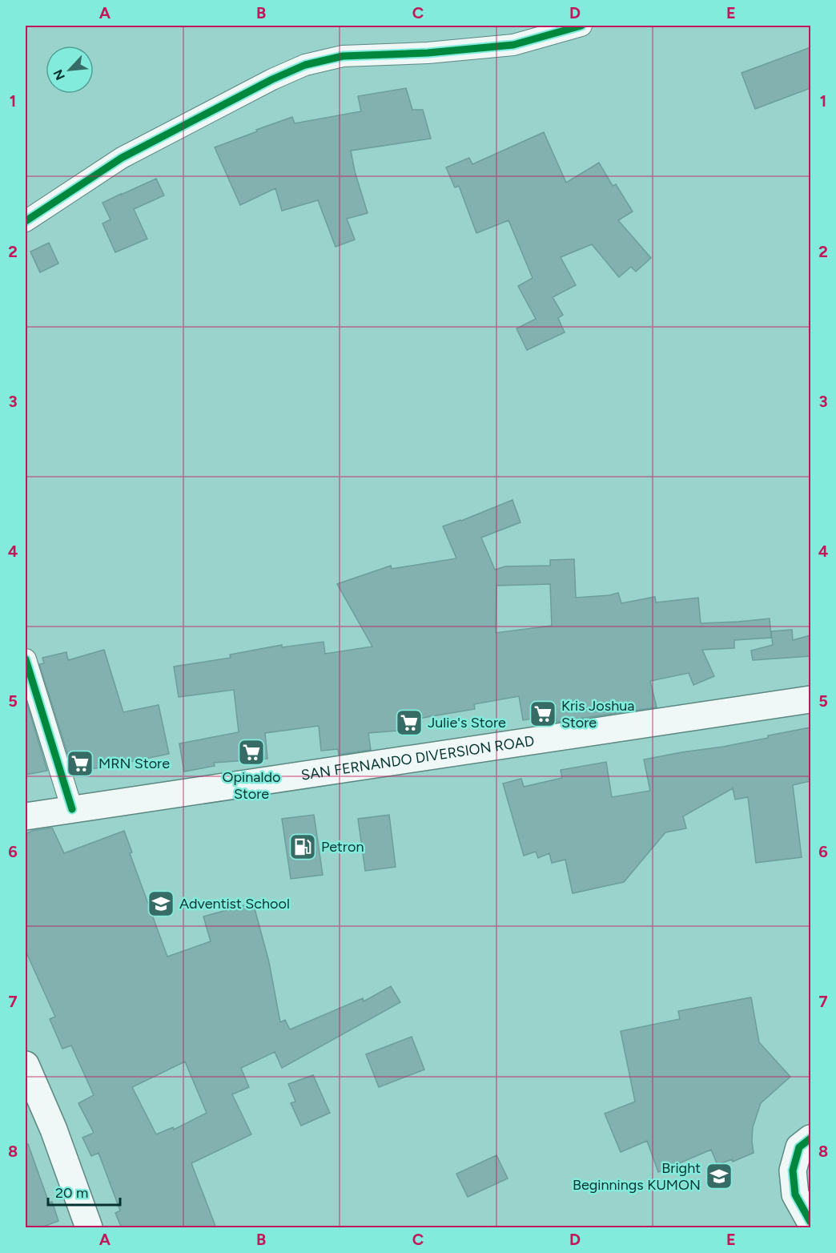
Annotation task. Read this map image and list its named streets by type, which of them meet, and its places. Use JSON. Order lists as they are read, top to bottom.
{
  "streets": {
    "main road": ["SAN FERNANDO DIVERSION ROAD"]
  },
  "places": {
    "supermarket": [
      "Kris Joshua Store",
      "Julie's Store",
      "Opinaldo Store",
      "MRN Store"
    ],
    "fuel station": ["Petron"],
    "school or university": ["Adventist School", "Bright Beginnings KUMON"]
  },
  "scale_bar": "20 m",
  "north": "bottom left",
  "grid": {
    "columns": [
      "A",
      "B",
      "C",
      "D",
      "E"
    ],
    "rows": [
      "1",
      "2",
      "3",
      "4",
      "5",
      "6",
      "7",
      "8"
    ]
  }
}
